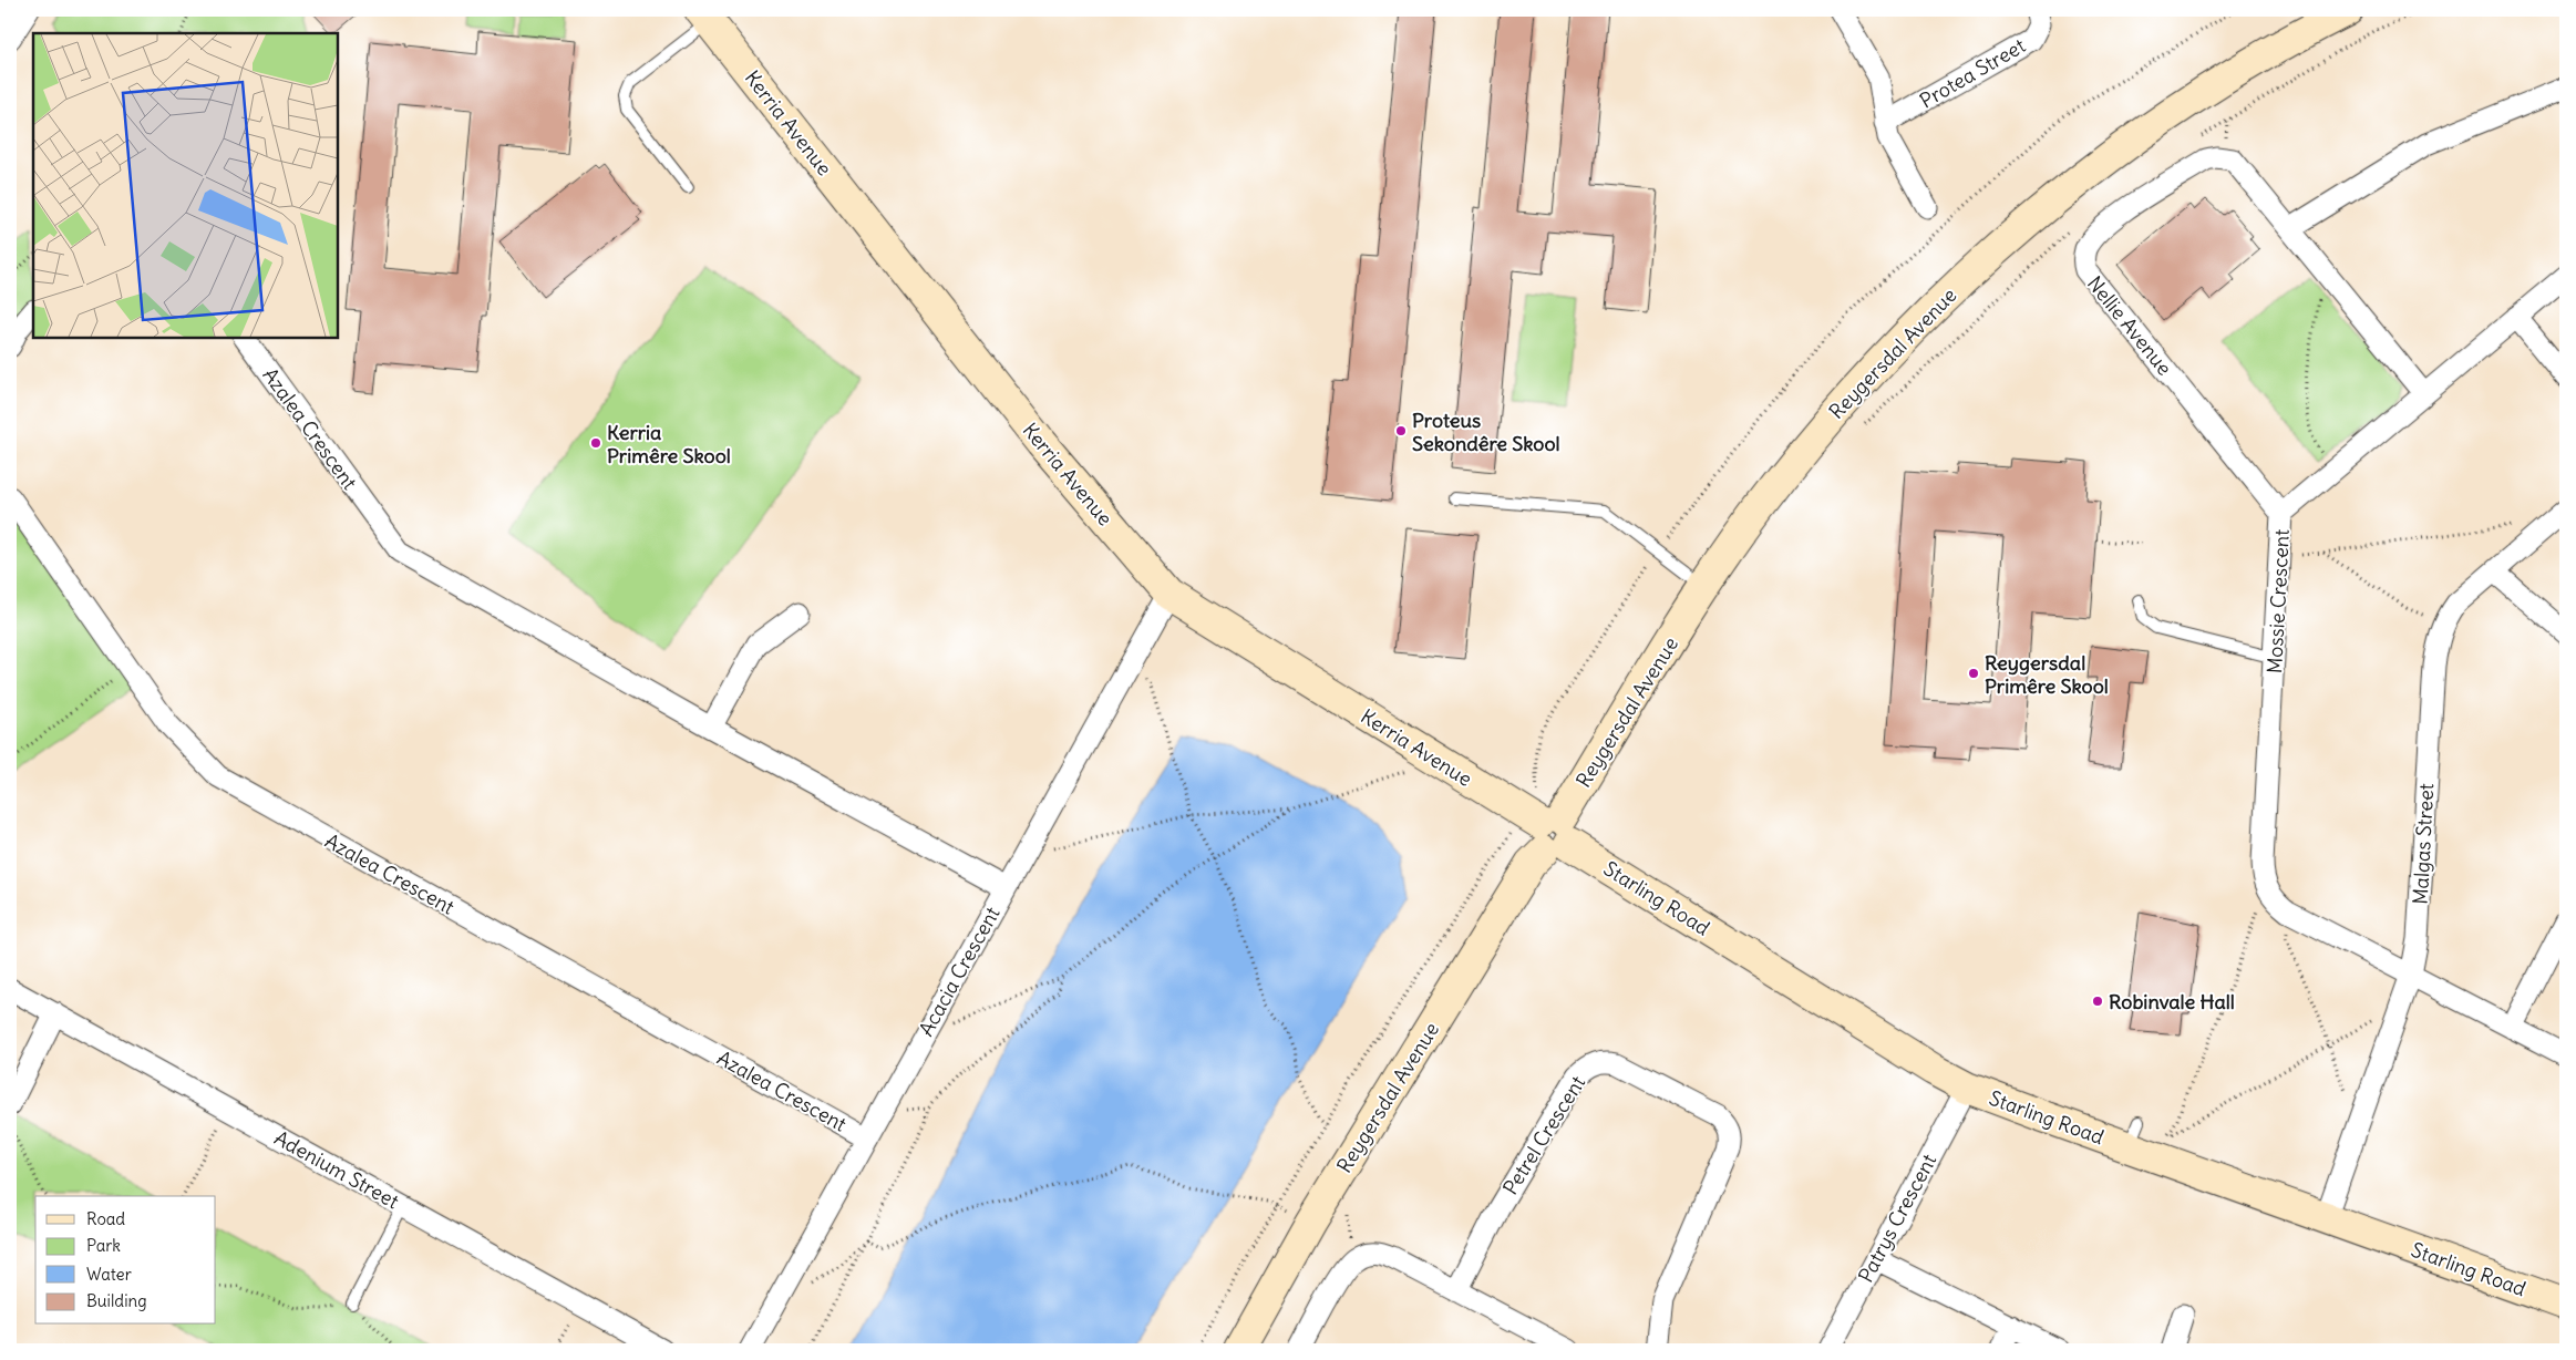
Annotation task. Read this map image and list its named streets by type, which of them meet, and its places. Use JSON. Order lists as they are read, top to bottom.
{
  "streets": {
    "street": [
      "Protea Street",
      "Kerria Avenue",
      "Nellie Avenue",
      "Reygersdal Avenue",
      "Azalea Crescent",
      "Mossie Crescent",
      "Malgas Street",
      "Starling Road",
      "Acacia Crescent",
      "Petrel Crescent",
      "Adenium Street",
      "Patrys Crescent"
    ]
  },
  "crossings": [
    ["Kerria Avenue", "Reygersdal Avenue"],
    ["Kerria Avenue", "Starling Road"],
    ["Kerria Avenue", "Acacia Crescent"],
    ["Nellie Avenue", "Mossie Crescent"],
    ["Reygersdal Avenue", "Starling Road"],
    ["Azalea Crescent", "Acacia Crescent"],
    ["Mossie Crescent", "Malgas Street"],
    ["Malgas Street", "Starling Road"],
    ["Starling Road", "Patrys Crescent"]
  ],
  "places": [
    "Proteus Sekondêre Skool",
    "Kerria Primêre Skool",
    "Reygersdal Primêre Skool",
    "Robinvale Hall"
  ],
  "legend": [
    "Road",
    "Park",
    "Water",
    "Building"
  ]
}
